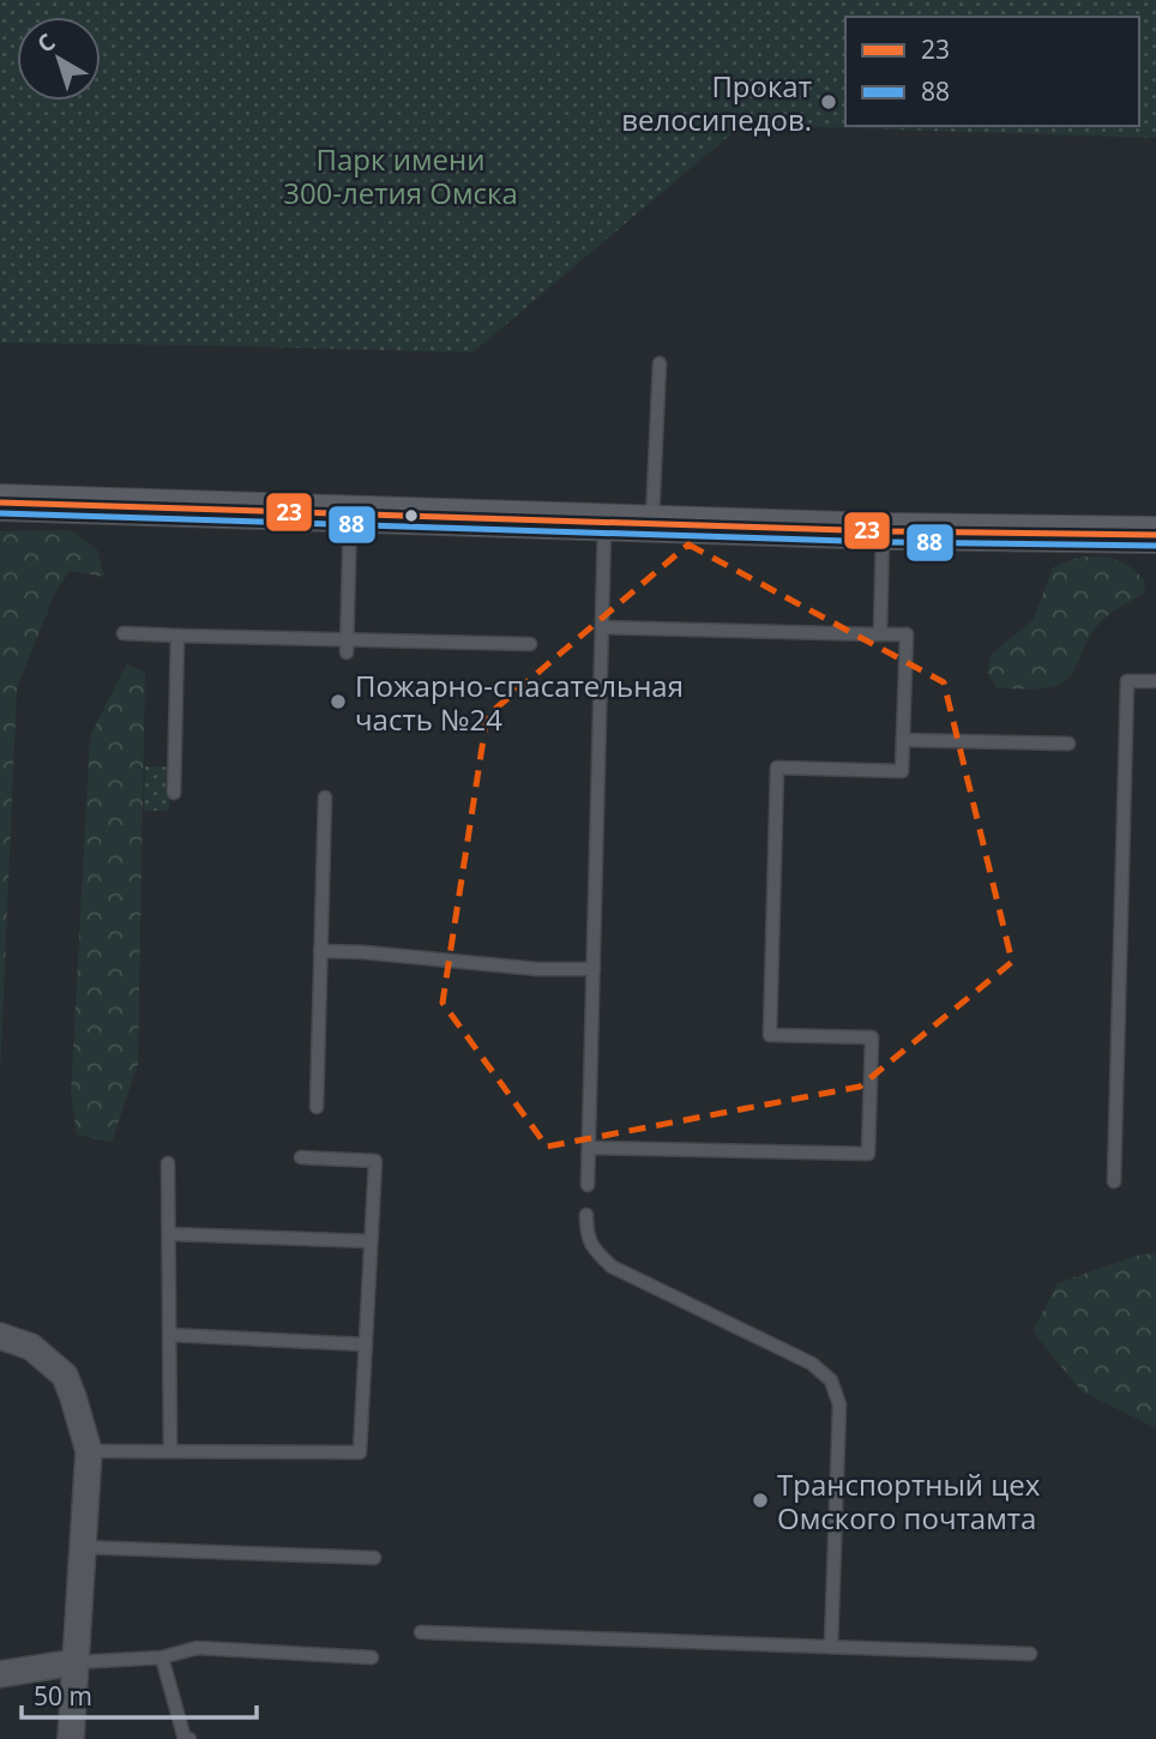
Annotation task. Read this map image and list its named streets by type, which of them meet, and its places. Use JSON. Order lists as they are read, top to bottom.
{
  "parks": ["Парк имени 300-летия Омска"],
  "places": ["Прокат велосипедов.", "Пожарно-спасательная часть №24", "Транспортный цех Омского почтамта"],
  "lines": ["transit line 23", "transit line 88"],
  "legend": ["23", "88"],
  "scale_bar": "50 m",
  "north": "top left"
}
